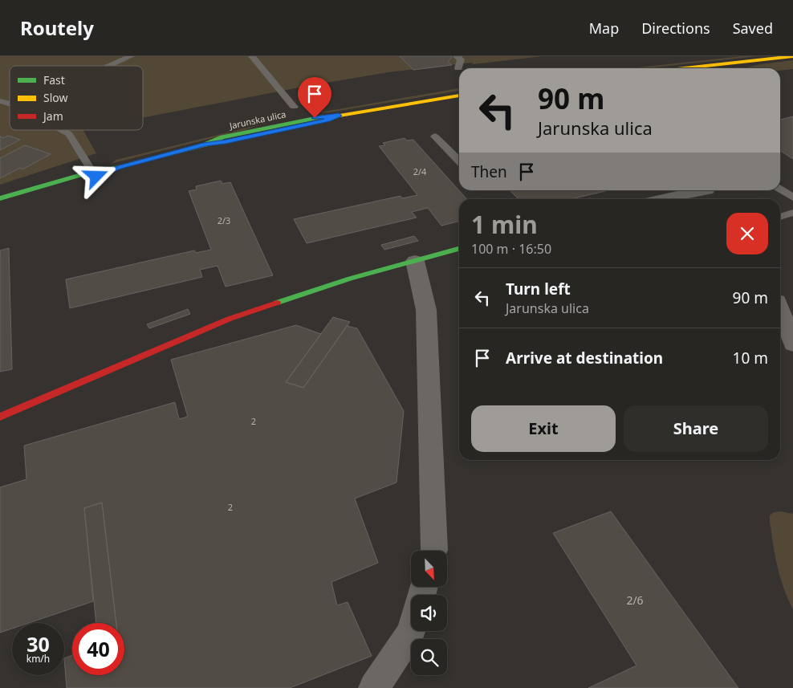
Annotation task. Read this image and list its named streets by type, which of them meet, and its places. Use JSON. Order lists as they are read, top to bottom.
{
  "streets": {
    "street": ["Jarunska ulica"]
  },
  "house_numbers": [
    "2/4",
    "2/3",
    "2",
    "2",
    "2/6"
  ],
  "legend": ["Fast", "Slow", "Jam"],
  "north": "bottom right",
  "page": {
    "header": "Routely",
    "nav": ["Map", "Directions", "Saved"],
    "turn": ["90 m", "Jarunska ulica"],
    "then": "Then",
    "heading": ["1 min", "100 m · 16:50"],
    "list": [
      {
        "name": "Turn left",
        "note": "Jarunska ulica",
        "value": "90 m"
      },
      {
        "name": "Arrive at destination",
        "value": "10 m"
      }
    ],
    "buttons": ["Exit", "Share"],
    "speed": "30 km/h",
    "limit": "40"
  }
}
